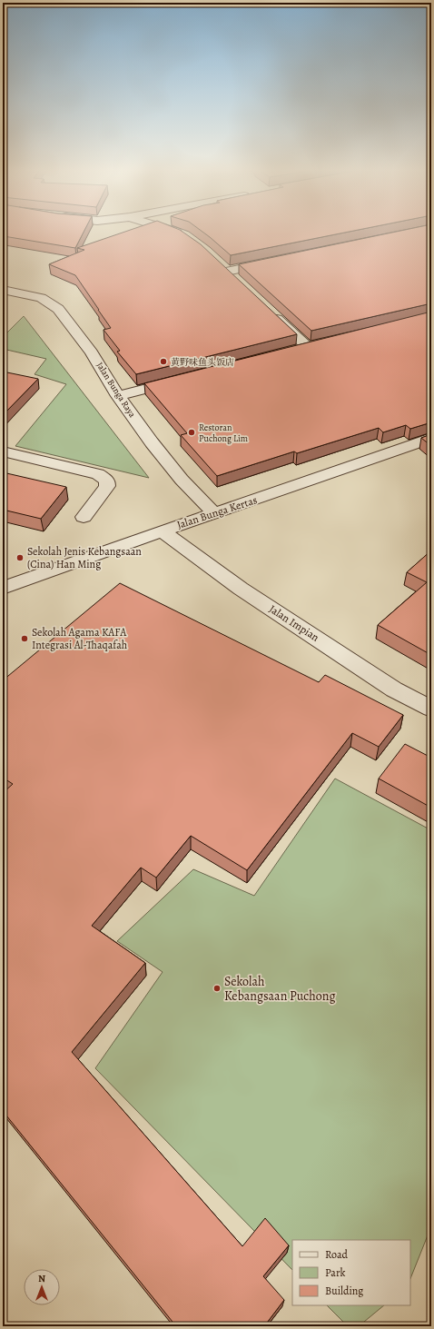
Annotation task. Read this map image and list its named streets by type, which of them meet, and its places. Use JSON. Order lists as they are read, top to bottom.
{
  "streets": {
    "street": ["Jalan Bunga Raya", "Jalan Bunga Kertas", "Jalan Impian"]
  },
  "crossings": [
    ["Jalan Bunga Raya", "Jalan Bunga Kertas"],
    ["Jalan Bunga Kertas", "Jalan Impian"]
  ],
  "places": [
    "黄野味鱼头饭店",
    "Restoran Puchong Lim",
    "Sekolah Jenis Kebangsaan (Cina) Han Ming",
    "Sekolah Agama KAFA Integrasi Al-Thaqafah",
    "Sekolah Kebangsaan Puchong"
  ],
  "legend": ["Road", "Park", "Building"],
  "north": "top"
}
